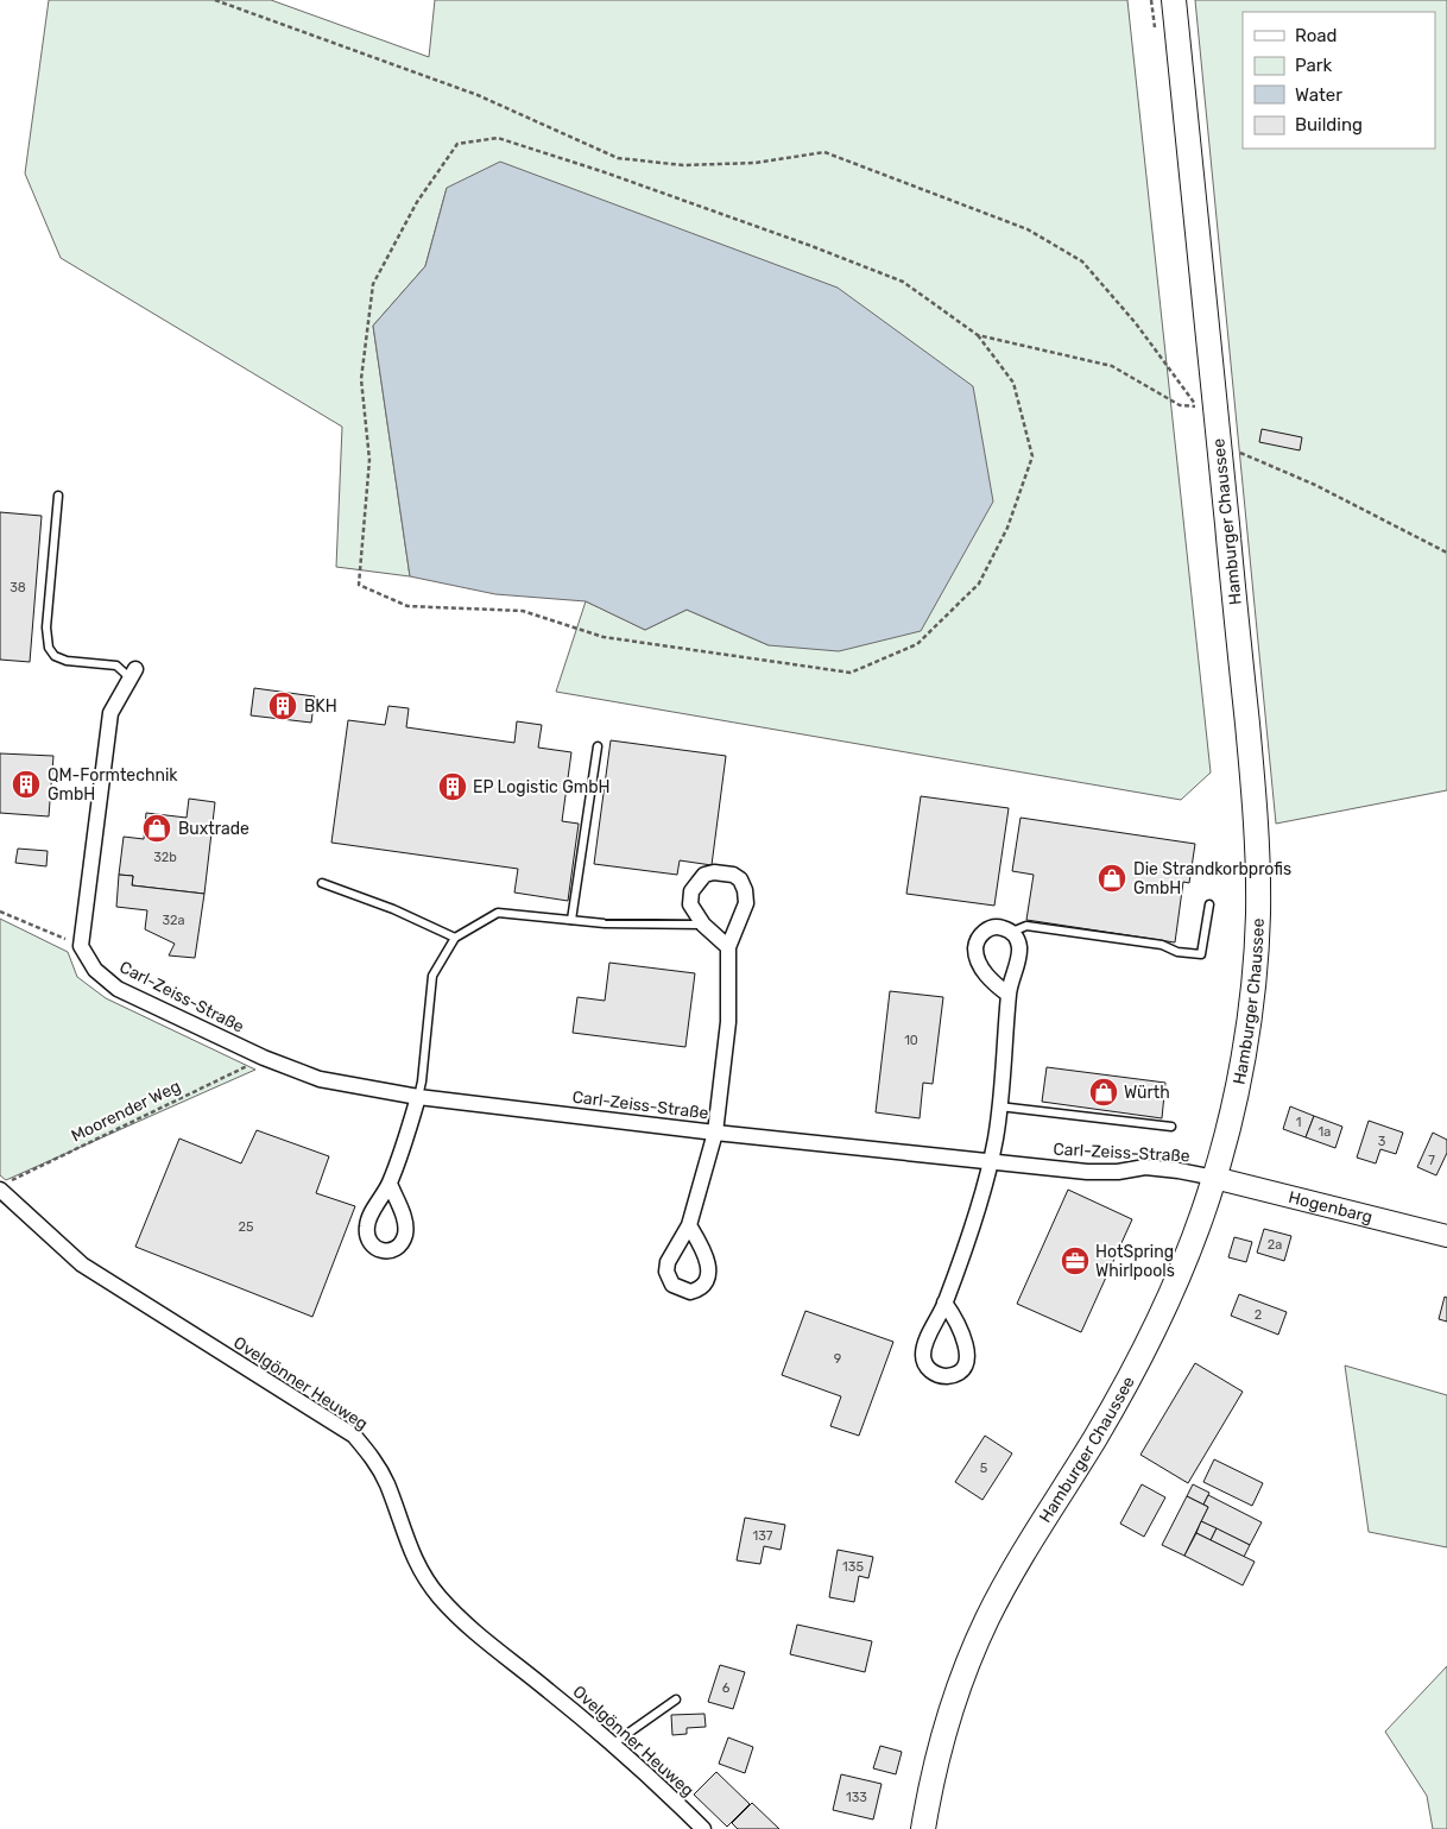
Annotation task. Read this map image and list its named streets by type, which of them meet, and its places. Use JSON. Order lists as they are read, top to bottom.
{
  "streets": {
    "main road": ["Hamburger Chaussee"],
    "street": ["Carl-Zeiss-Straße", "Hogenbarg", "Ovelgönner Heuweg"],
    "path": ["Moorender Weg"]
  },
  "crossings": [
    ["Hamburger Chaussee", "Carl-Zeiss-Straße"],
    ["Hamburger Chaussee", "Hogenbarg"],
    ["Carl-Zeiss-Straße", "Moorender Weg"],
    ["Carl-Zeiss-Straße", "Hogenbarg"],
    ["Moorender Weg", "Ovelgönner Heuweg"]
  ],
  "places": {
    "building": ["BKH", "QM-Formtechnik GmbH", "EP Logistic GmbH"],
    "shop": ["Buxtrade", "Die Strandkorbprofis GmbH", "Würth"],
    "office": ["HotSpring Whirlpools"]
  },
  "house_numbers": [
    "38",
    "32b",
    "32a",
    "10",
    "1",
    "1a",
    "3",
    "7",
    "25",
    "2a",
    "2",
    "9",
    "5",
    "137",
    "135",
    "6",
    "133"
  ],
  "legend": [
    "Road",
    "Park",
    "Water",
    "Building"
  ]
}
